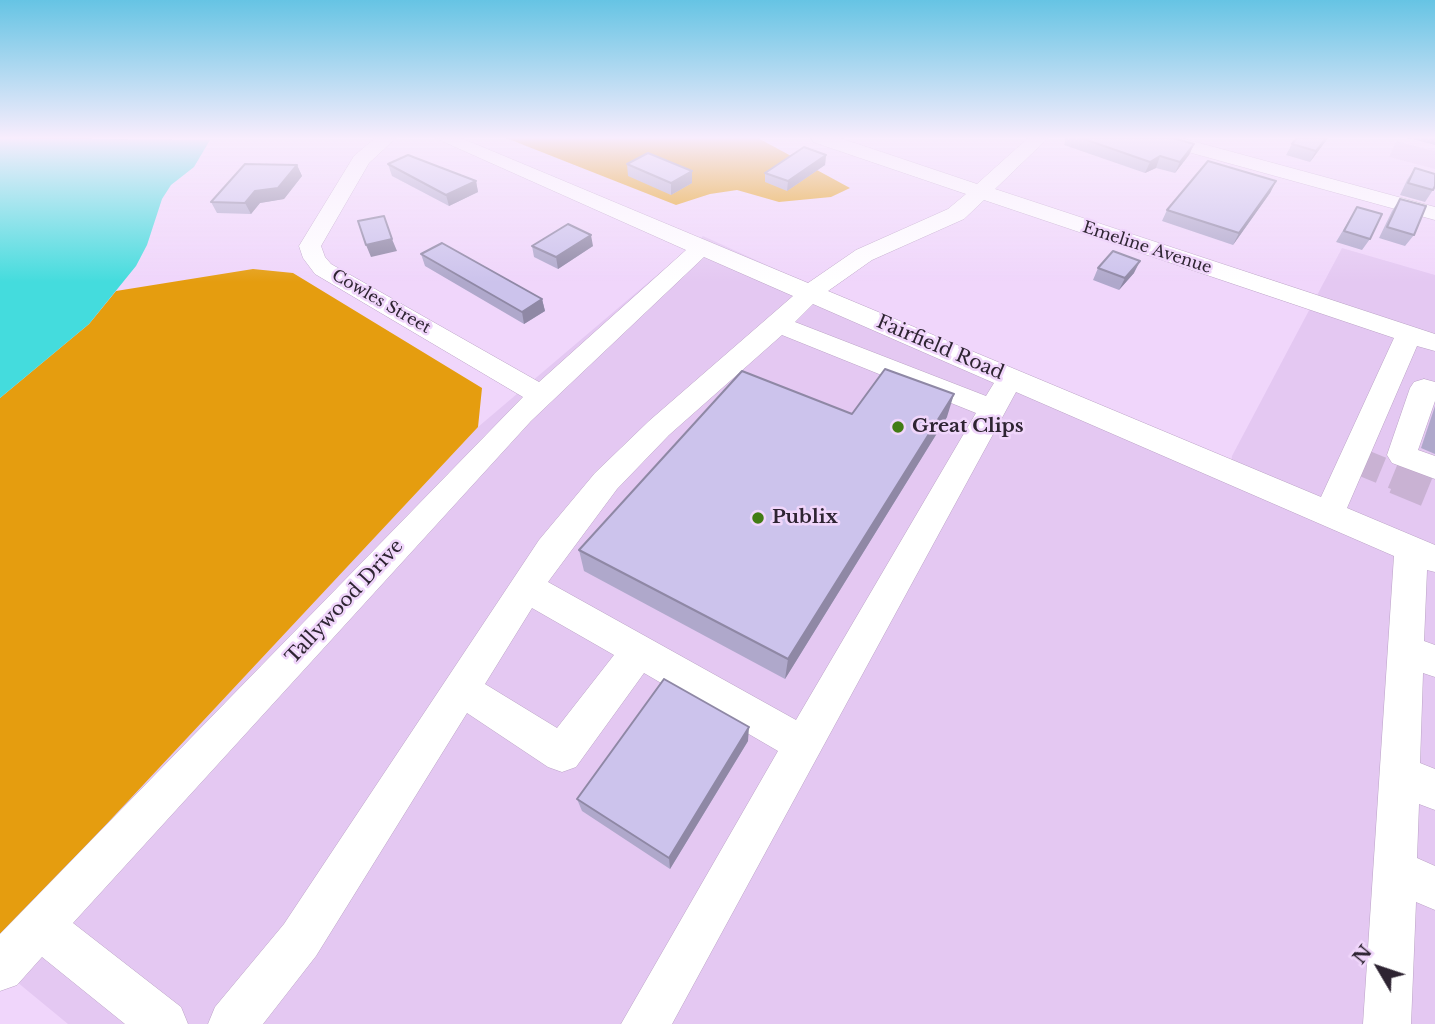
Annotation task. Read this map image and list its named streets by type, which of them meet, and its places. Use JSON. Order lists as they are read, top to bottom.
{
  "streets": {
    "street": [
      "Emeline Avenue",
      "Cowles Street",
      "Fairfield Road",
      "Tallywood Drive"
    ]
  },
  "crossings": [
    ["Cowles Street", "Tallywood Drive"],
    ["Fairfield Road", "Tallywood Drive"]
  ],
  "places": ["Great Clips", "Publix"],
  "north": "top left"
}
